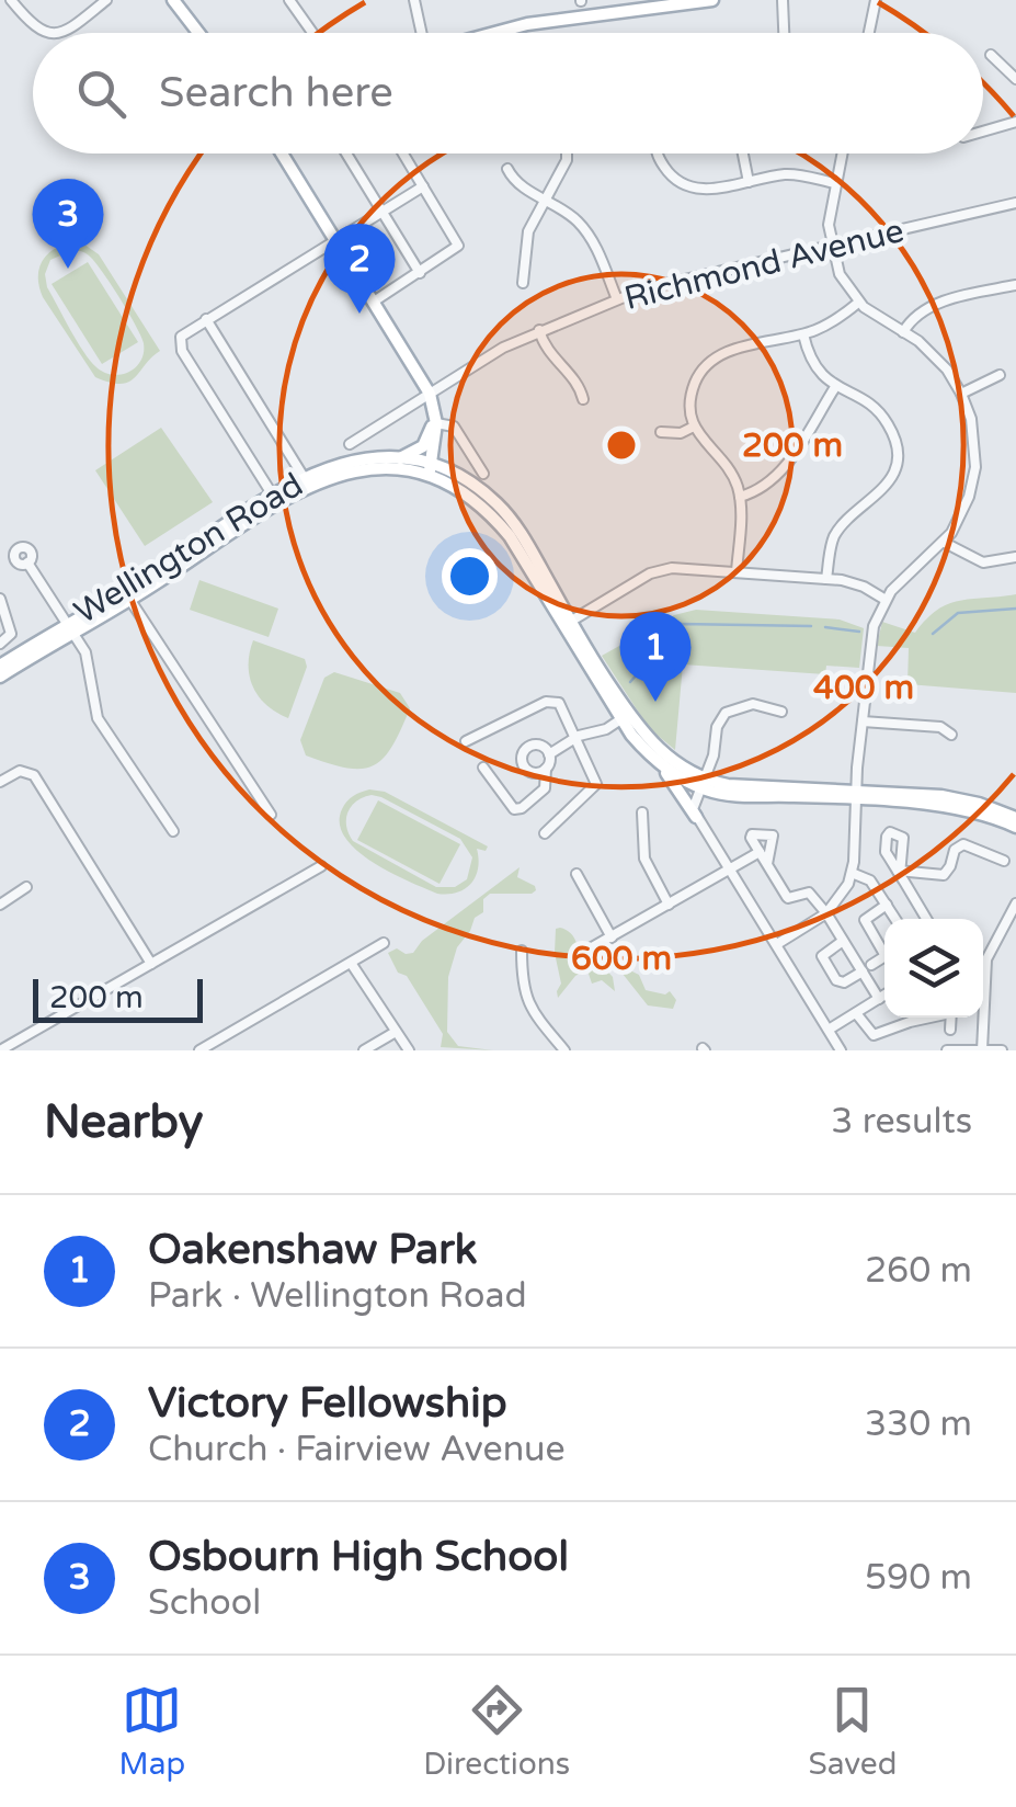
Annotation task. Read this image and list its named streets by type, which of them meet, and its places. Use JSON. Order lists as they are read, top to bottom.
{
  "streets": {
    "main road": ["Wellington Road"],
    "street": ["Richmond Avenue"]
  },
  "scale_bar": "200 m",
  "page": {
    "search": "Search here",
    "pins": ["3", "2", "1"],
    "scale": "200 m",
    "heading": ["Nearby", "3 results"],
    "list": [
      {
        "mark": "1",
        "name": "Oakenshaw Park",
        "note": "Park · Wellington Road",
        "value": "260 m"
      },
      {
        "mark": "2",
        "name": "Victory Fellowship",
        "note": "Church · Fairview Avenue",
        "value": "330 m"
      },
      {
        "mark": "3",
        "name": "Osbourn High School",
        "note": "School",
        "value": "590 m"
      }
    ],
    "nav": ["Map", "Directions", "Saved"]
  },
  "rings": ["200 m", "400 m", "600 m"]
}
